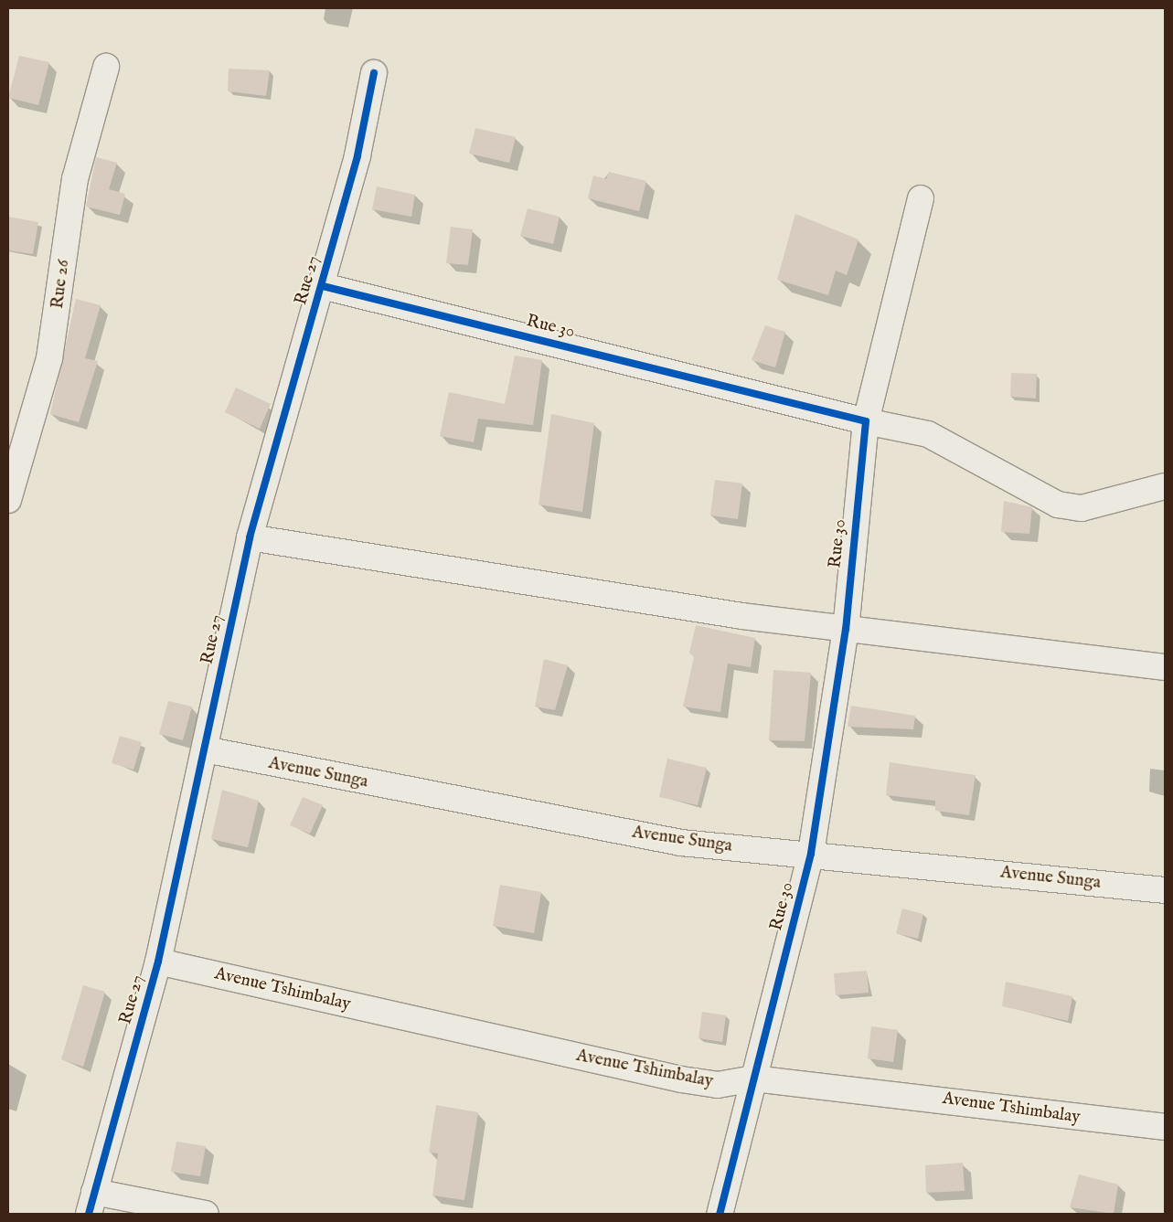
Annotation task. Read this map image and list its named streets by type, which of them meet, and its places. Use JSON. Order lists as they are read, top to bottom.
{
  "streets": {
    "street": [
      "Rue 27",
      "Rue 26",
      "Rue 30",
      "Avenue Sunga",
      "Avenue Tshimbalay"
    ]
  },
  "crossings": [
    ["Rue 27", "Rue 30"],
    ["Rue 27", "Avenue Sunga"],
    ["Rue 27", "Avenue Tshimbalay"],
    ["Rue 30", "Avenue Sunga"],
    ["Rue 30", "Avenue Tshimbalay"]
  ]
}
